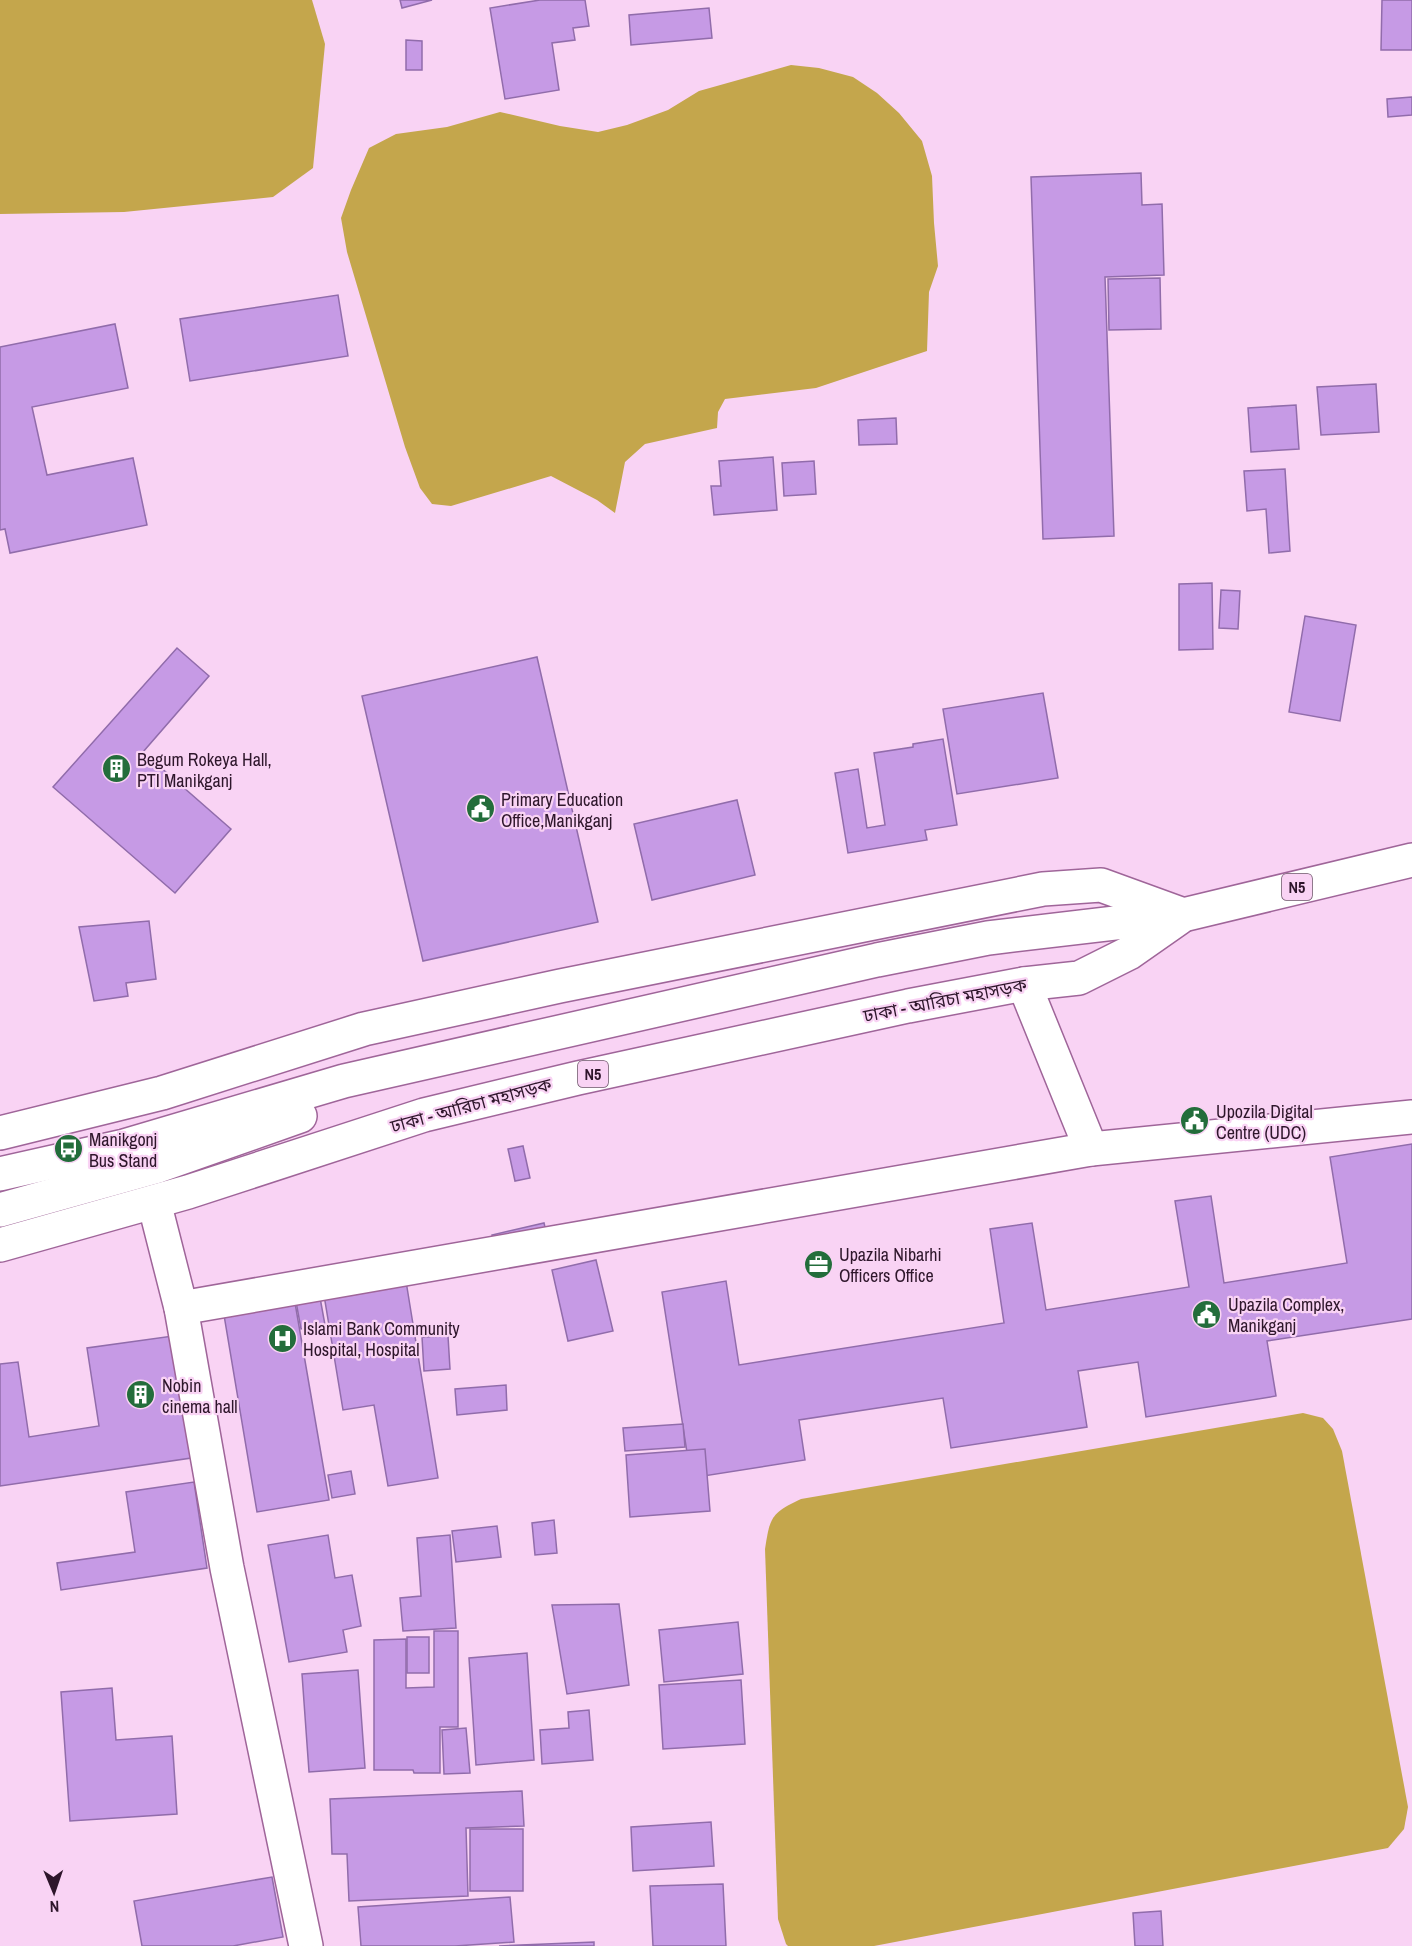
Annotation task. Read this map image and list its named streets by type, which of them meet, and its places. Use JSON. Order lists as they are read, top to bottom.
{
  "streets": {
    "main road": ["N5", "ঢাকা - আরিচা মহাসড়ক"]
  },
  "crossings": [
    ["N5", "ঢাকা - আরিচা মহাসড়ক"]
  ],
  "places": {
    "building": ["Begum Rokeya Hall, PTI Manikganj", "Nobin cinema hall"],
    "public building": ["Primary Education Office,Manikganj", "Upozila Digital Centre (UDC)", "Upazila Complex, Manikganj"],
    "bus stop": ["Manikgonj Bus Stand"],
    "office": ["Upazila Nibarhi Officers Office"],
    "hospital": ["Islami Bank Community Hospital, Hospital"]
  },
  "north": "bottom"
}
